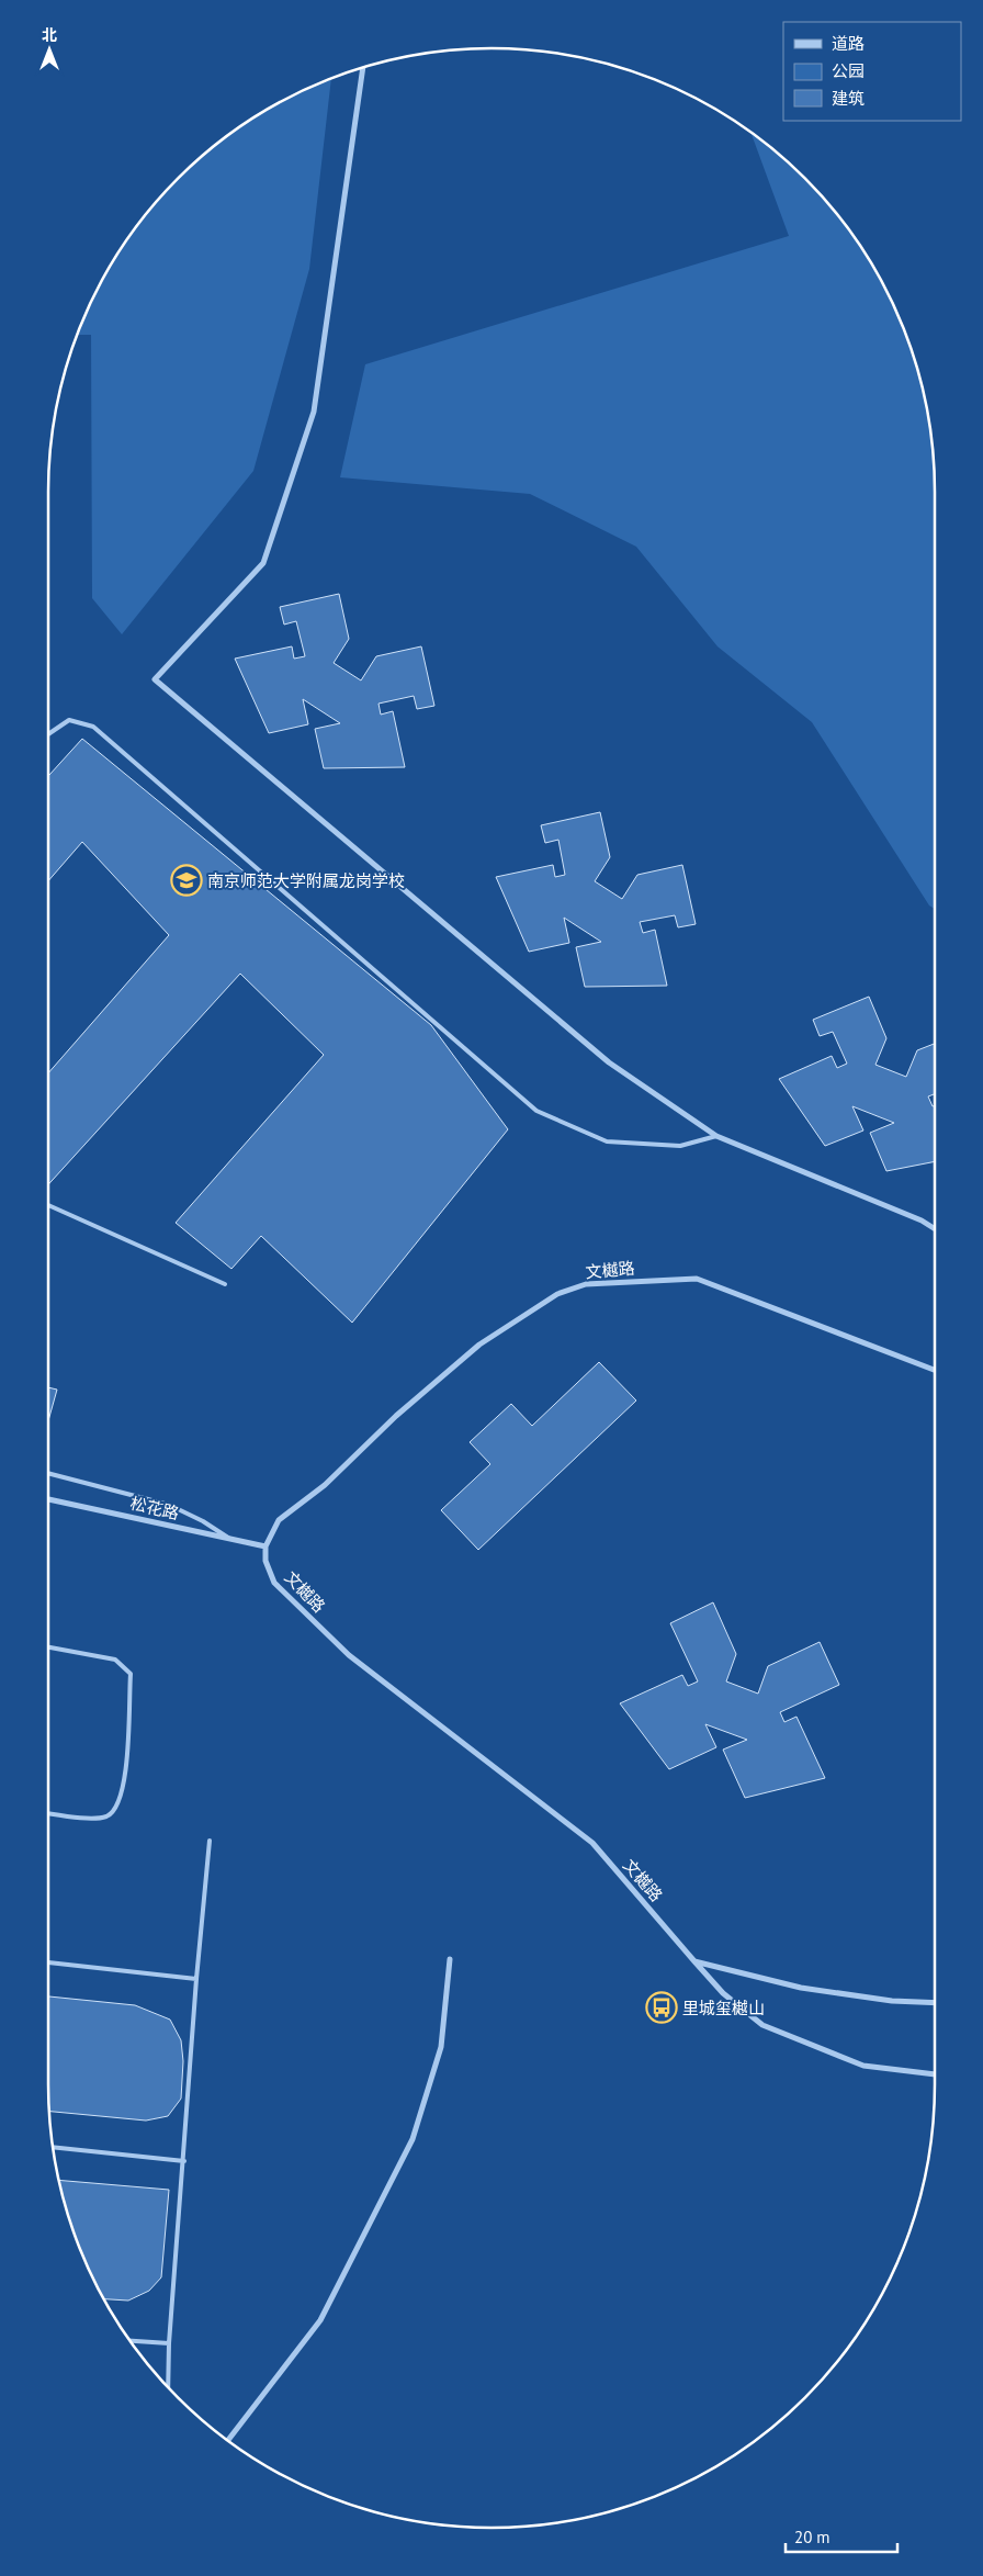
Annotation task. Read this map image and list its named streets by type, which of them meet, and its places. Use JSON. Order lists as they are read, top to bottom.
{
  "streets": {
    "street": ["文樾路", "松花路"]
  },
  "crossings": [
    ["文樾路", "松花路"]
  ],
  "places": {
    "school or university": ["南京师范大学附属龙岗学校"],
    "bus stop": ["里城玺樾山"]
  },
  "legend": ["道路", "公园", "建筑"],
  "scale_bar": "20 m",
  "north": "top"
}
